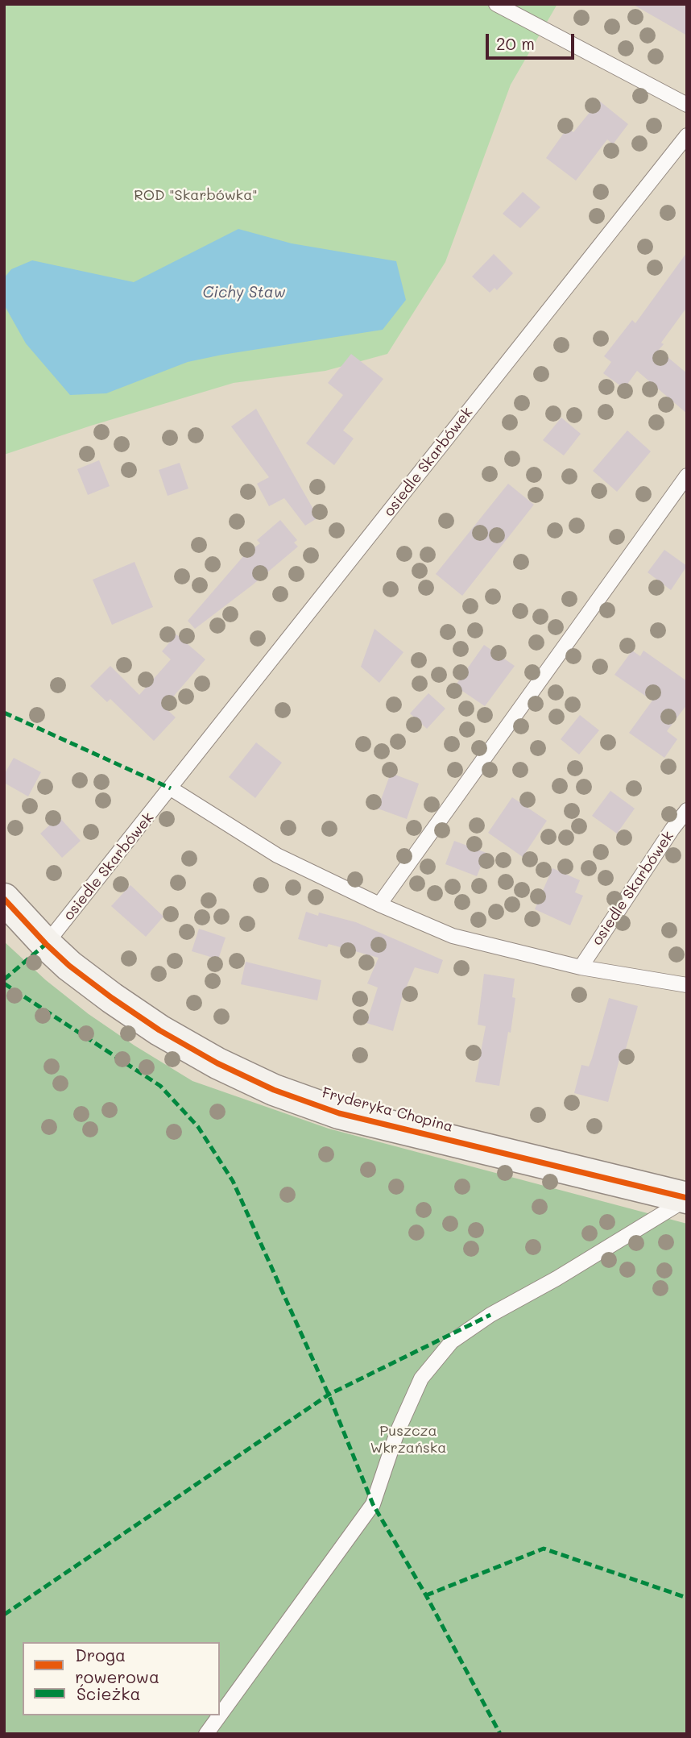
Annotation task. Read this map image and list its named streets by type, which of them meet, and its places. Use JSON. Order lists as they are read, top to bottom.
{
  "streets": {
    "street": ["Fryderyka Chopina"],
    "lane": ["osiedle Skarbówek"]
  },
  "crossings": [
    ["osiedle Skarbówek", "Fryderyka Chopina"]
  ],
  "water": ["Cichy Staw"],
  "parks": ["ROD \"Skarbówka\"", "Puszcza Wkrzańska"],
  "legend": ["Droga rowerowa", "Ścieżka"],
  "scale_bar": "20 m"
}
